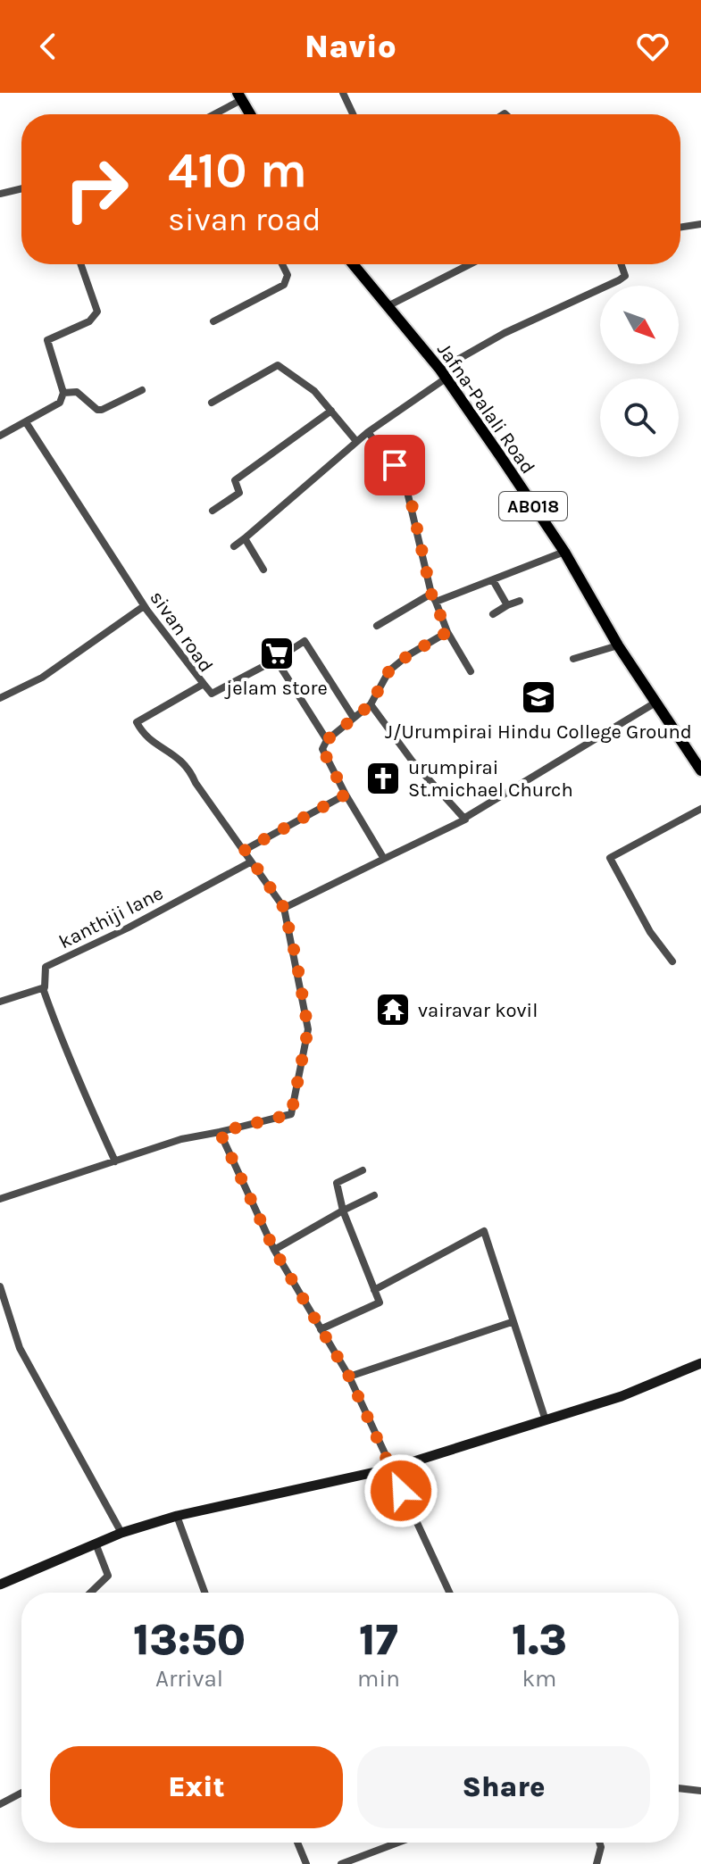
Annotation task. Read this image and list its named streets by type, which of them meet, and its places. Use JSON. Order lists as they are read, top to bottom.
{
  "streets": {
    "main road": ["Jafna-Palali Road", "AB018"],
    "street": ["sivan road", "kanthiji lane"]
  },
  "crossings": [
    ["sivan road", "kanthiji lane"]
  ],
  "places": {
    "supermarket": ["jelam store"],
    "school or university": ["J/Urumpirai Hindu College Ground"],
    "church": ["urumpirai St.michael Church"],
    "temple": ["vairavar kovil"]
  },
  "north": "bottom right",
  "page": {
    "header": "Navio",
    "turn": ["410 m", "sivan road"],
    "eta": [
      "13:50",
      "Arrival",
      "17",
      "min",
      "1.3",
      "km"
    ],
    "buttons": ["Exit", "Share"]
  }
}
